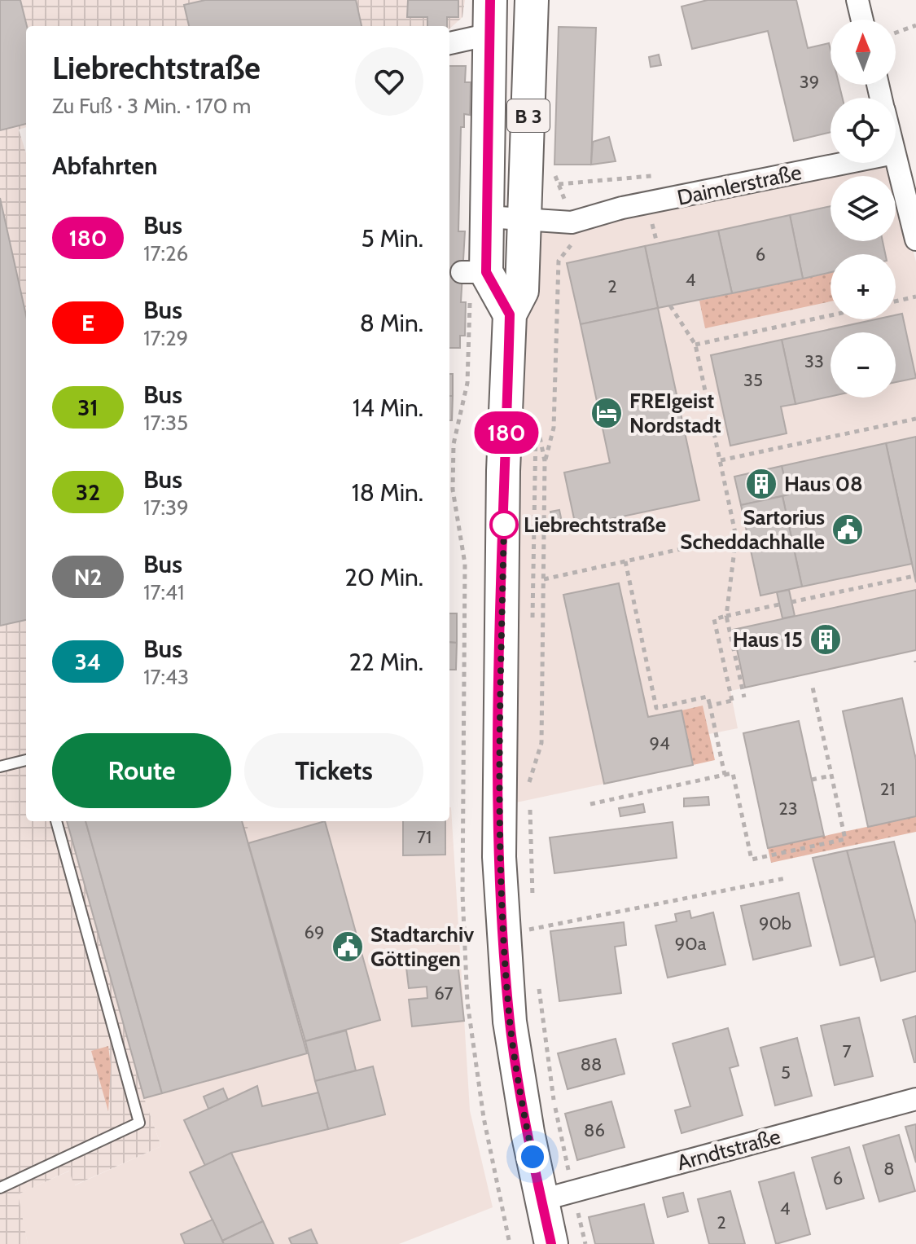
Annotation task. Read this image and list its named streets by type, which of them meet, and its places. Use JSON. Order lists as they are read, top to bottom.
{
  "streets": {
    "main road": ["B 3"],
    "street": ["Daimlerstraße", "Arndtstraße"]
  },
  "crossings": [
    ["B 3", "Daimlerstraße"],
    ["B 3", "Arndtstraße"]
  ],
  "places": {
    "hotel": ["FREIgeist Nordstadt"],
    "building": ["Haus 08", "Haus 15"],
    "other": ["Liebrechtstraße"],
    "public building": ["Sartorius Scheddachhalle", "Stadtarchiv Göttingen"]
  },
  "lines": ["bus line 180"],
  "house_numbers": [
    "39",
    "6",
    "4",
    "2",
    "33",
    "35",
    "94",
    "21",
    "23",
    "71",
    "90b",
    "69",
    "90a",
    "67",
    "7",
    "88",
    "5",
    "86",
    "8",
    "6",
    "4",
    "2"
  ],
  "north": "top",
  "page": {
    "on_map": "180",
    "map_buttons": ["+", "−"],
    "heading": [
      ["Liebrechtstraße", "Zu Fuß · 3 Min. · 170 m"],
      "Abfahrten"
    ],
    "list": [
      {
        "mark": "180",
        "name": "Bus",
        "note": "17:26",
        "value": "5 Min."
      },
      {
        "mark": "E",
        "name": "Bus",
        "note": "17:29",
        "value": "8 Min."
      },
      {
        "mark": "31",
        "name": "Bus",
        "note": "17:35",
        "value": "14 Min."
      },
      {
        "mark": "32",
        "name": "Bus",
        "note": "17:39",
        "value": "18 Min."
      },
      {
        "mark": "N2",
        "name": "Bus",
        "note": "17:41",
        "value": "20 Min."
      },
      {
        "mark": "34",
        "name": "Bus",
        "note": "17:43",
        "value": "22 Min."
      }
    ],
    "buttons": ["Route", "Tickets"]
  }
}
